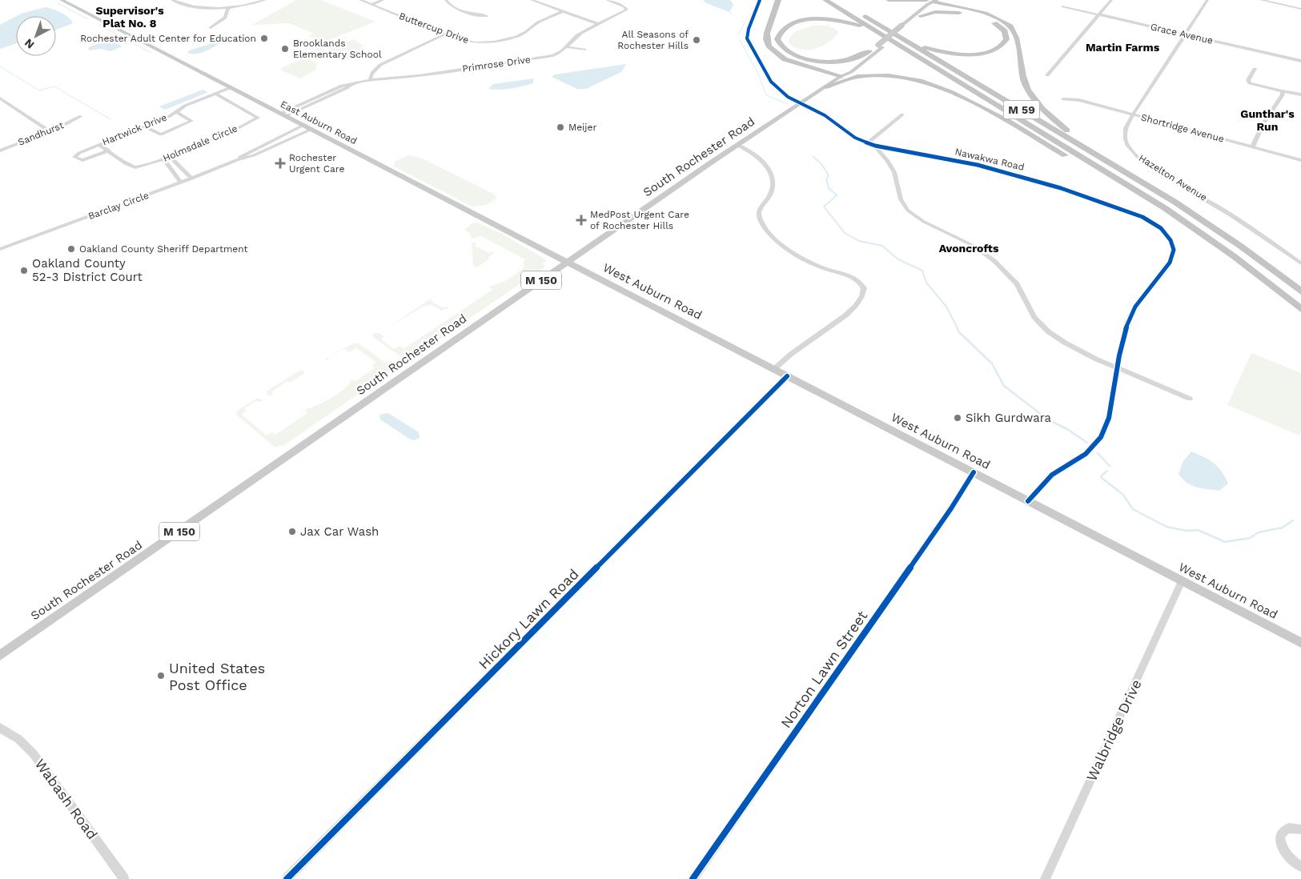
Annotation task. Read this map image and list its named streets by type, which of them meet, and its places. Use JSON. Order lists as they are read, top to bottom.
{
  "streets": {
    "highway": ["M 59"],
    "main road": [
      "East Auburn Road",
      "South Rochester Road",
      "M 150",
      "West Auburn Road"
    ],
    "street": [
      "Buttercup Drive",
      "Grace Avenue",
      "Primrose Drive",
      "Shortridge Avenue",
      "Hartwick Drive",
      "Sandhurst",
      "Holmsdale Circle",
      "Nawakwa Road",
      "Hazelton Avenue",
      "Barclay Circle",
      "Hickory Lawn Road",
      "Norton Lawn Street",
      "Walbridge Drive",
      "Wabash Road"
    ]
  },
  "crossings": [
    ["Grace Avenue", "Hazelton Avenue"],
    ["Primrose Drive", "East Auburn Road"],
    ["East Auburn Road", "Hartwick Drive"],
    ["East Auburn Road", "South Rochester Road"],
    ["East Auburn Road", "Barclay Circle"],
    ["East Auburn Road", "West Auburn Road"],
    ["Shortridge Avenue", "Hazelton Avenue"],
    ["Hartwick Drive", "Holmsdale Circle"],
    ["South Rochester Road", "Nawakwa Road"],
    ["South Rochester Road", "West Auburn Road"],
    ["West Auburn Road", "Hickory Lawn Road"],
    ["West Auburn Road", "Norton Lawn Street"],
    ["West Auburn Road", "Walbridge Drive"]
  ],
  "districts": [
    "Supervisor's Plat No. 8",
    "Martin Farms",
    "Gunthar's Run",
    "Avoncrofts"
  ],
  "places": {
    "other": [
      "Rochester Adult Center for Education",
      "All Seasons of Rochester Hills",
      "Brooklands Elementary School",
      "Meijer",
      "Oakland County Sheriff Department",
      "Oakland County 52-3 District Court",
      "Sikh Gurdwara",
      "Jax Car Wash",
      "United States Post Office"
    ],
    "health": ["Rochester Urgent Care", "MedPost Urgent Care of Rochester Hills"]
  },
  "north": "bottom left"
}
